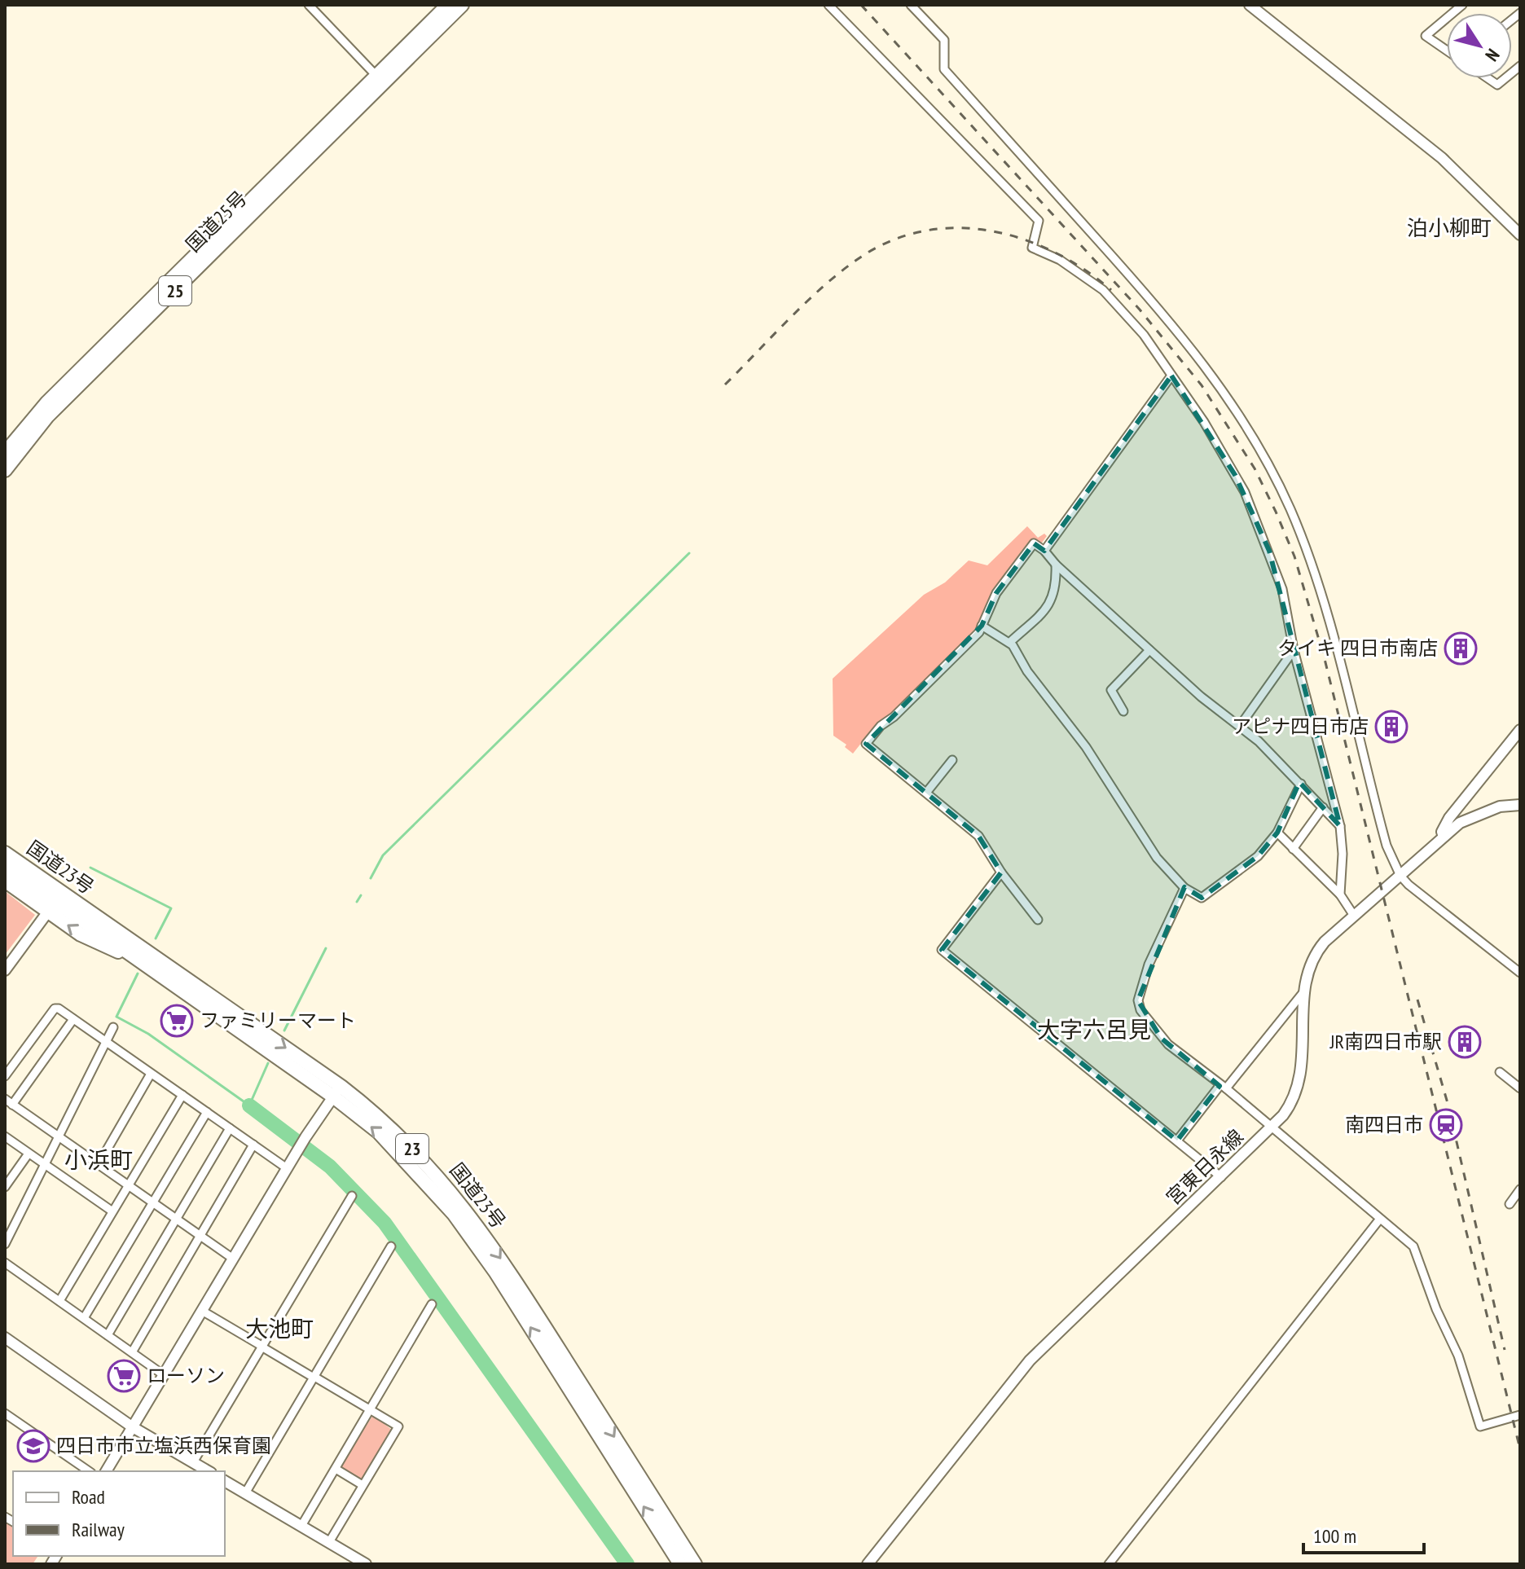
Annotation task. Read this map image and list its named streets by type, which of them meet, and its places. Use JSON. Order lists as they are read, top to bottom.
{
  "streets": {
    "highway": [
      "国道25号",
      "25",
      "国道23号",
      "23"
    ],
    "street": ["宮東日永線"]
  },
  "districts": [
    "泊小柳町",
    "大字六呂見",
    "小浜町",
    "大池町"
  ],
  "places": {
    "building": ["タイキ 四日市南店", "アピナ四日市店", "JR南四日市駅"],
    "supermarket": ["ファミリーマート", "ローソン"],
    "station": ["南四日市"],
    "school or university": ["四日市市立塩浜西保育園"]
  },
  "legend": ["Road", "Railway"],
  "scale_bar": "100 m",
  "north": "bottom right"
}
